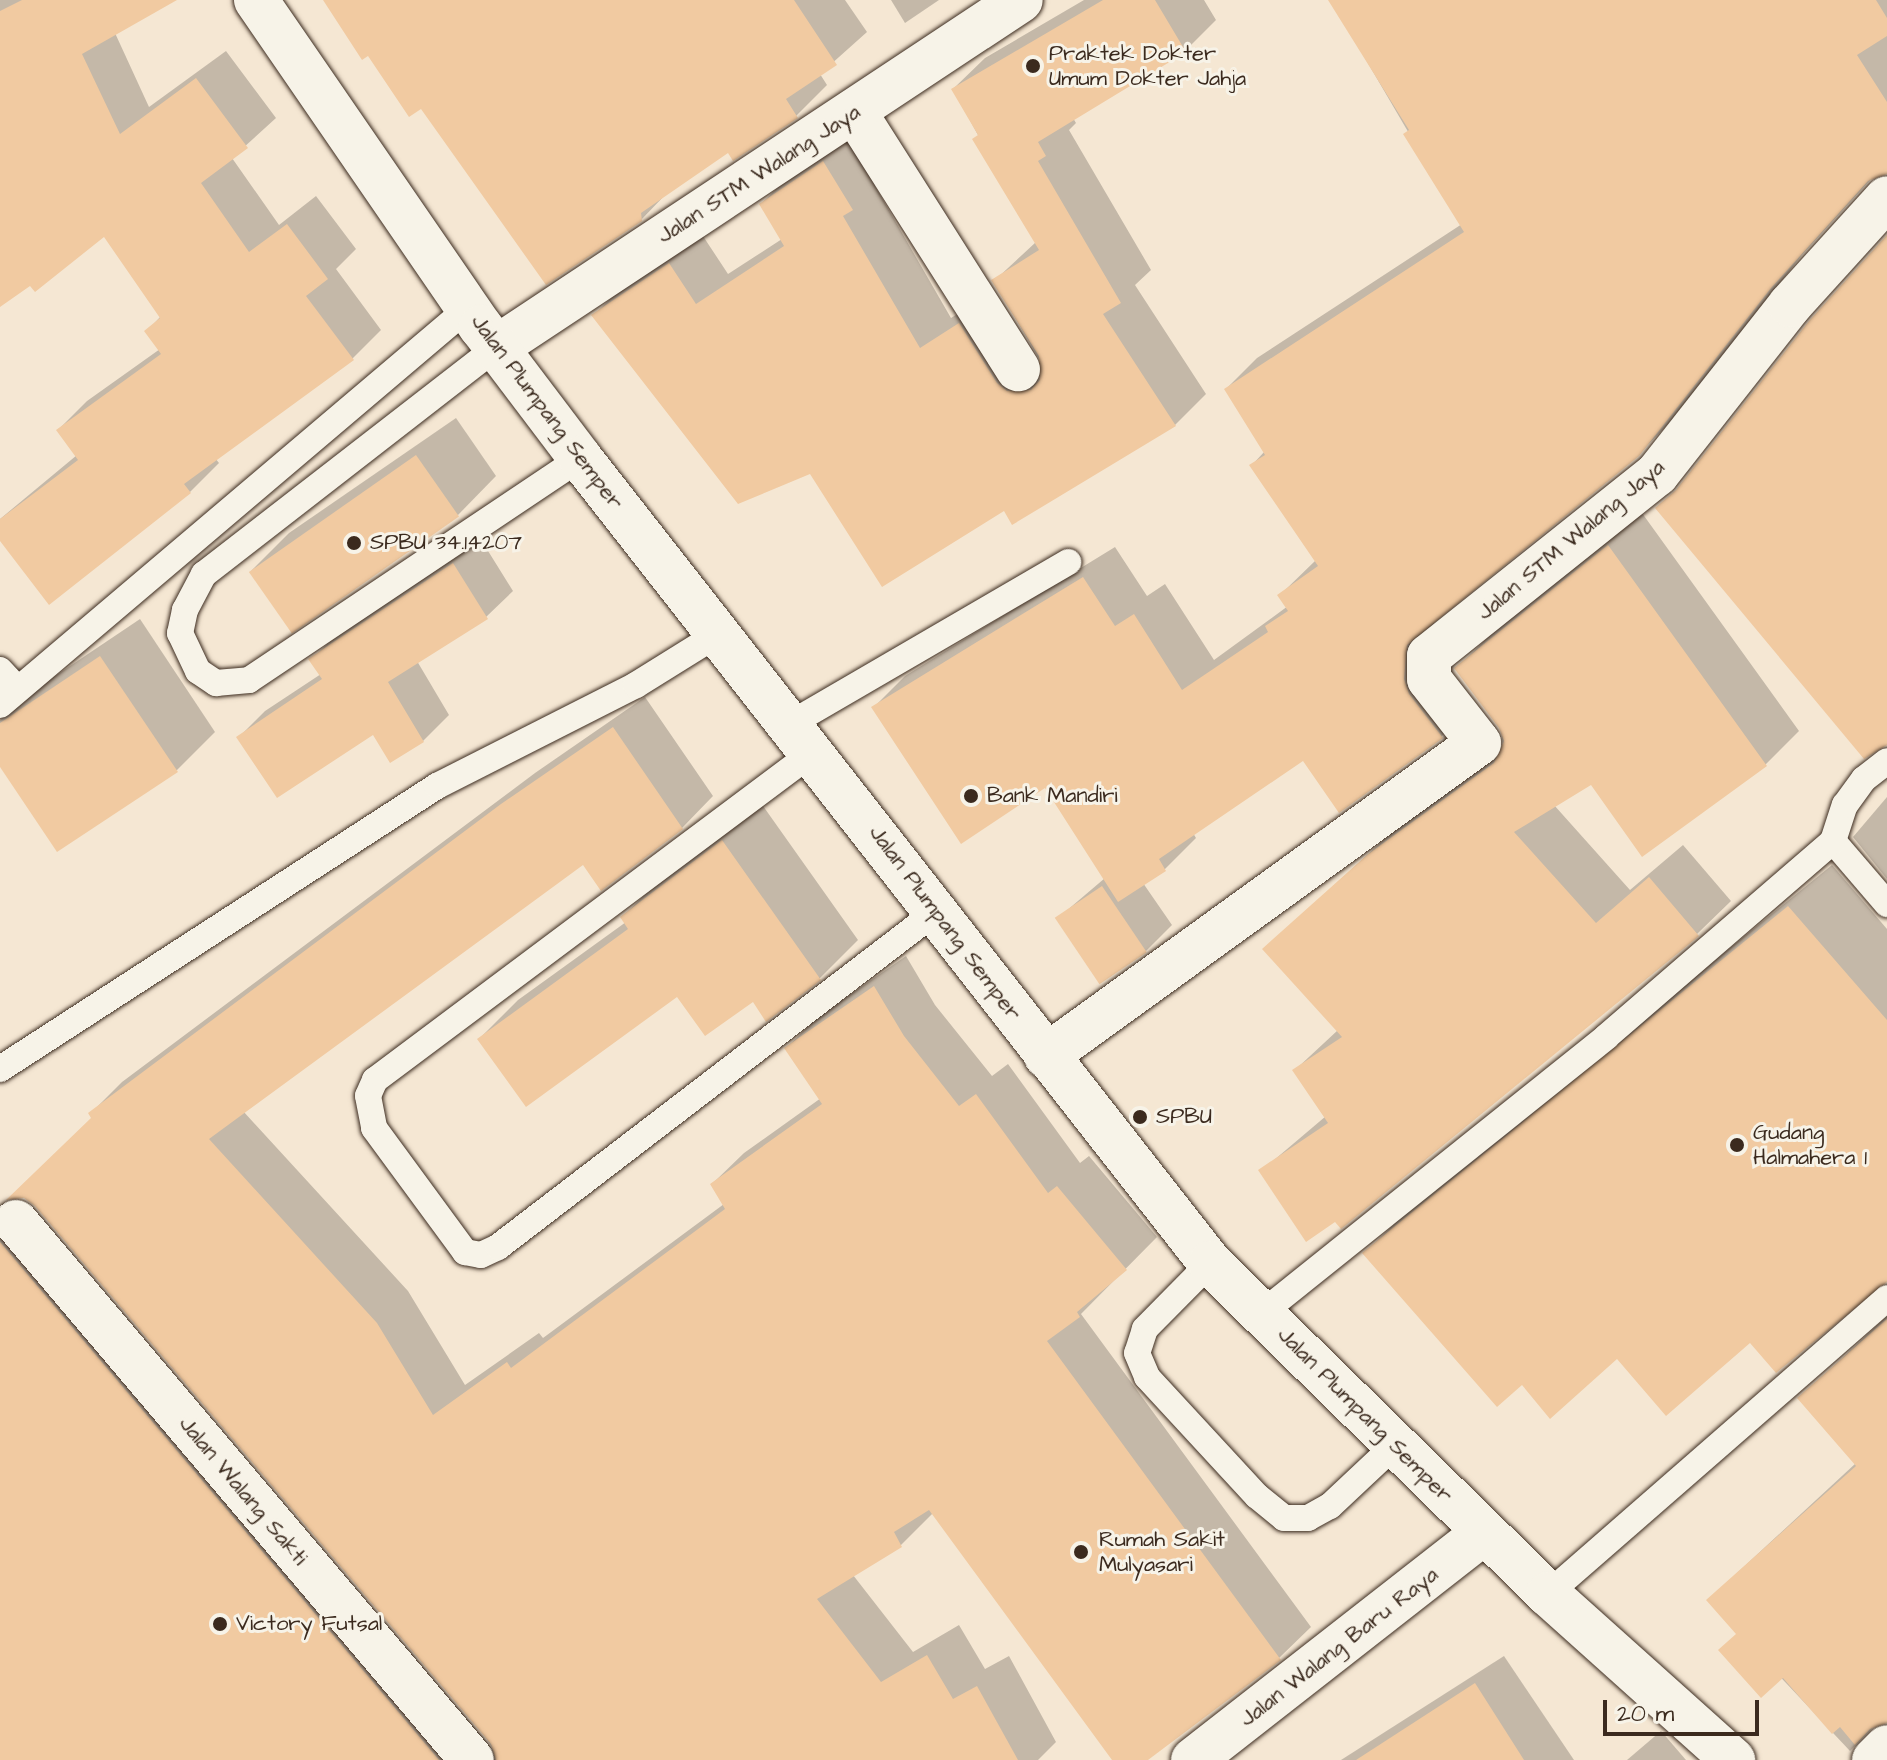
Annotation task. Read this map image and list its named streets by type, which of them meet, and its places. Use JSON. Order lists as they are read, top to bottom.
{
  "streets": {
    "street": [
      "Jalan STM Walang Jaya",
      "Jalan Plumpang Semper",
      "Jalan Walang Sakti",
      "Jalan Walang Baru Raya"
    ]
  },
  "crossings": [
    ["Jalan STM Walang Jaya", "Jalan Plumpang Semper"],
    ["Jalan Plumpang Semper", "Jalan Walang Baru Raya"]
  ],
  "places": [
    "Praktek Dokter Umum Dokter Jahja",
    "SPBU 34.14207",
    "Bank Mandiri",
    "SPBU",
    "Gudang Halmahera 1",
    "Rumah Sakit Mulyasari",
    "Victory Futsal"
  ],
  "scale_bar": "20 m"
}
